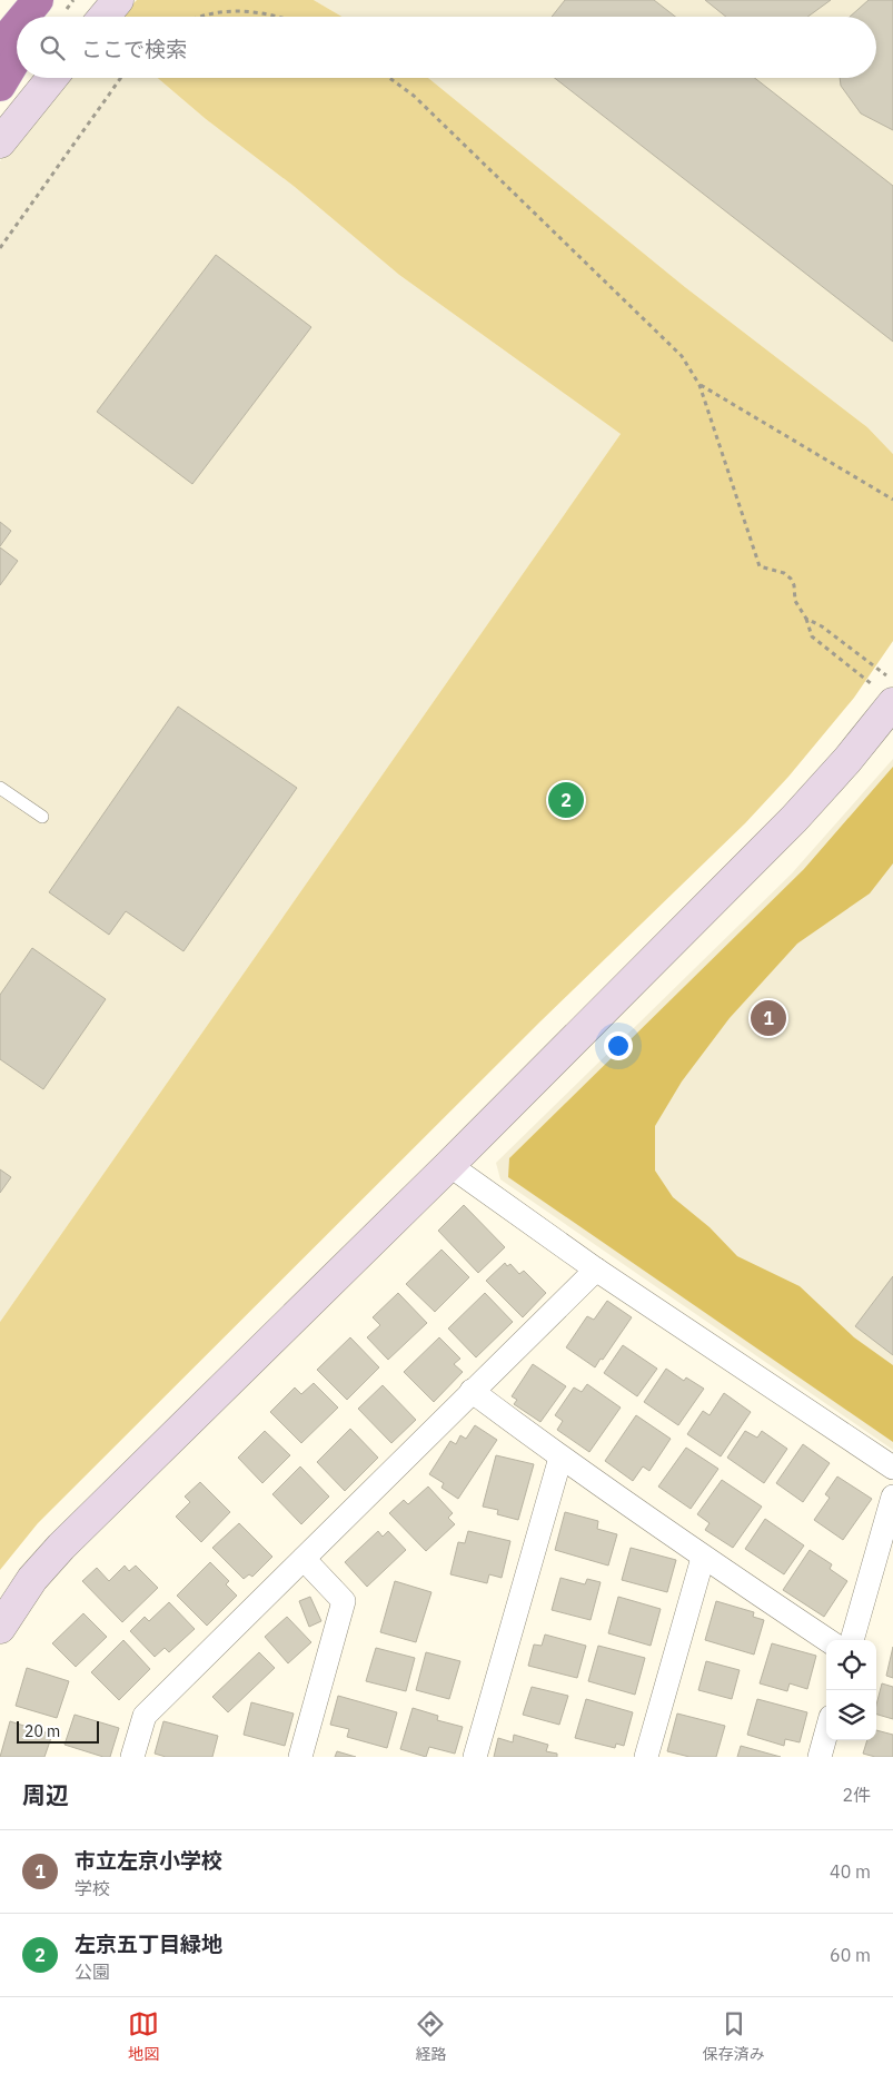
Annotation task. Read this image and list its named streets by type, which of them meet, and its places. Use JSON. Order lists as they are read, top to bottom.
{
  "scale_bar": "20 m",
  "page": {
    "search": "ここで検索",
    "pins": ["2", "1"],
    "scale": "20 m",
    "heading": ["周辺", "2件"],
    "list": [
      {
        "mark": "1",
        "name": "市立左京小学校",
        "note": "学校",
        "value": "40 m"
      },
      {
        "mark": "2",
        "name": "左京五丁目緑地",
        "note": "公園",
        "value": "60 m"
      }
    ],
    "nav": ["地図", "経路", "保存済み"]
  }
}
